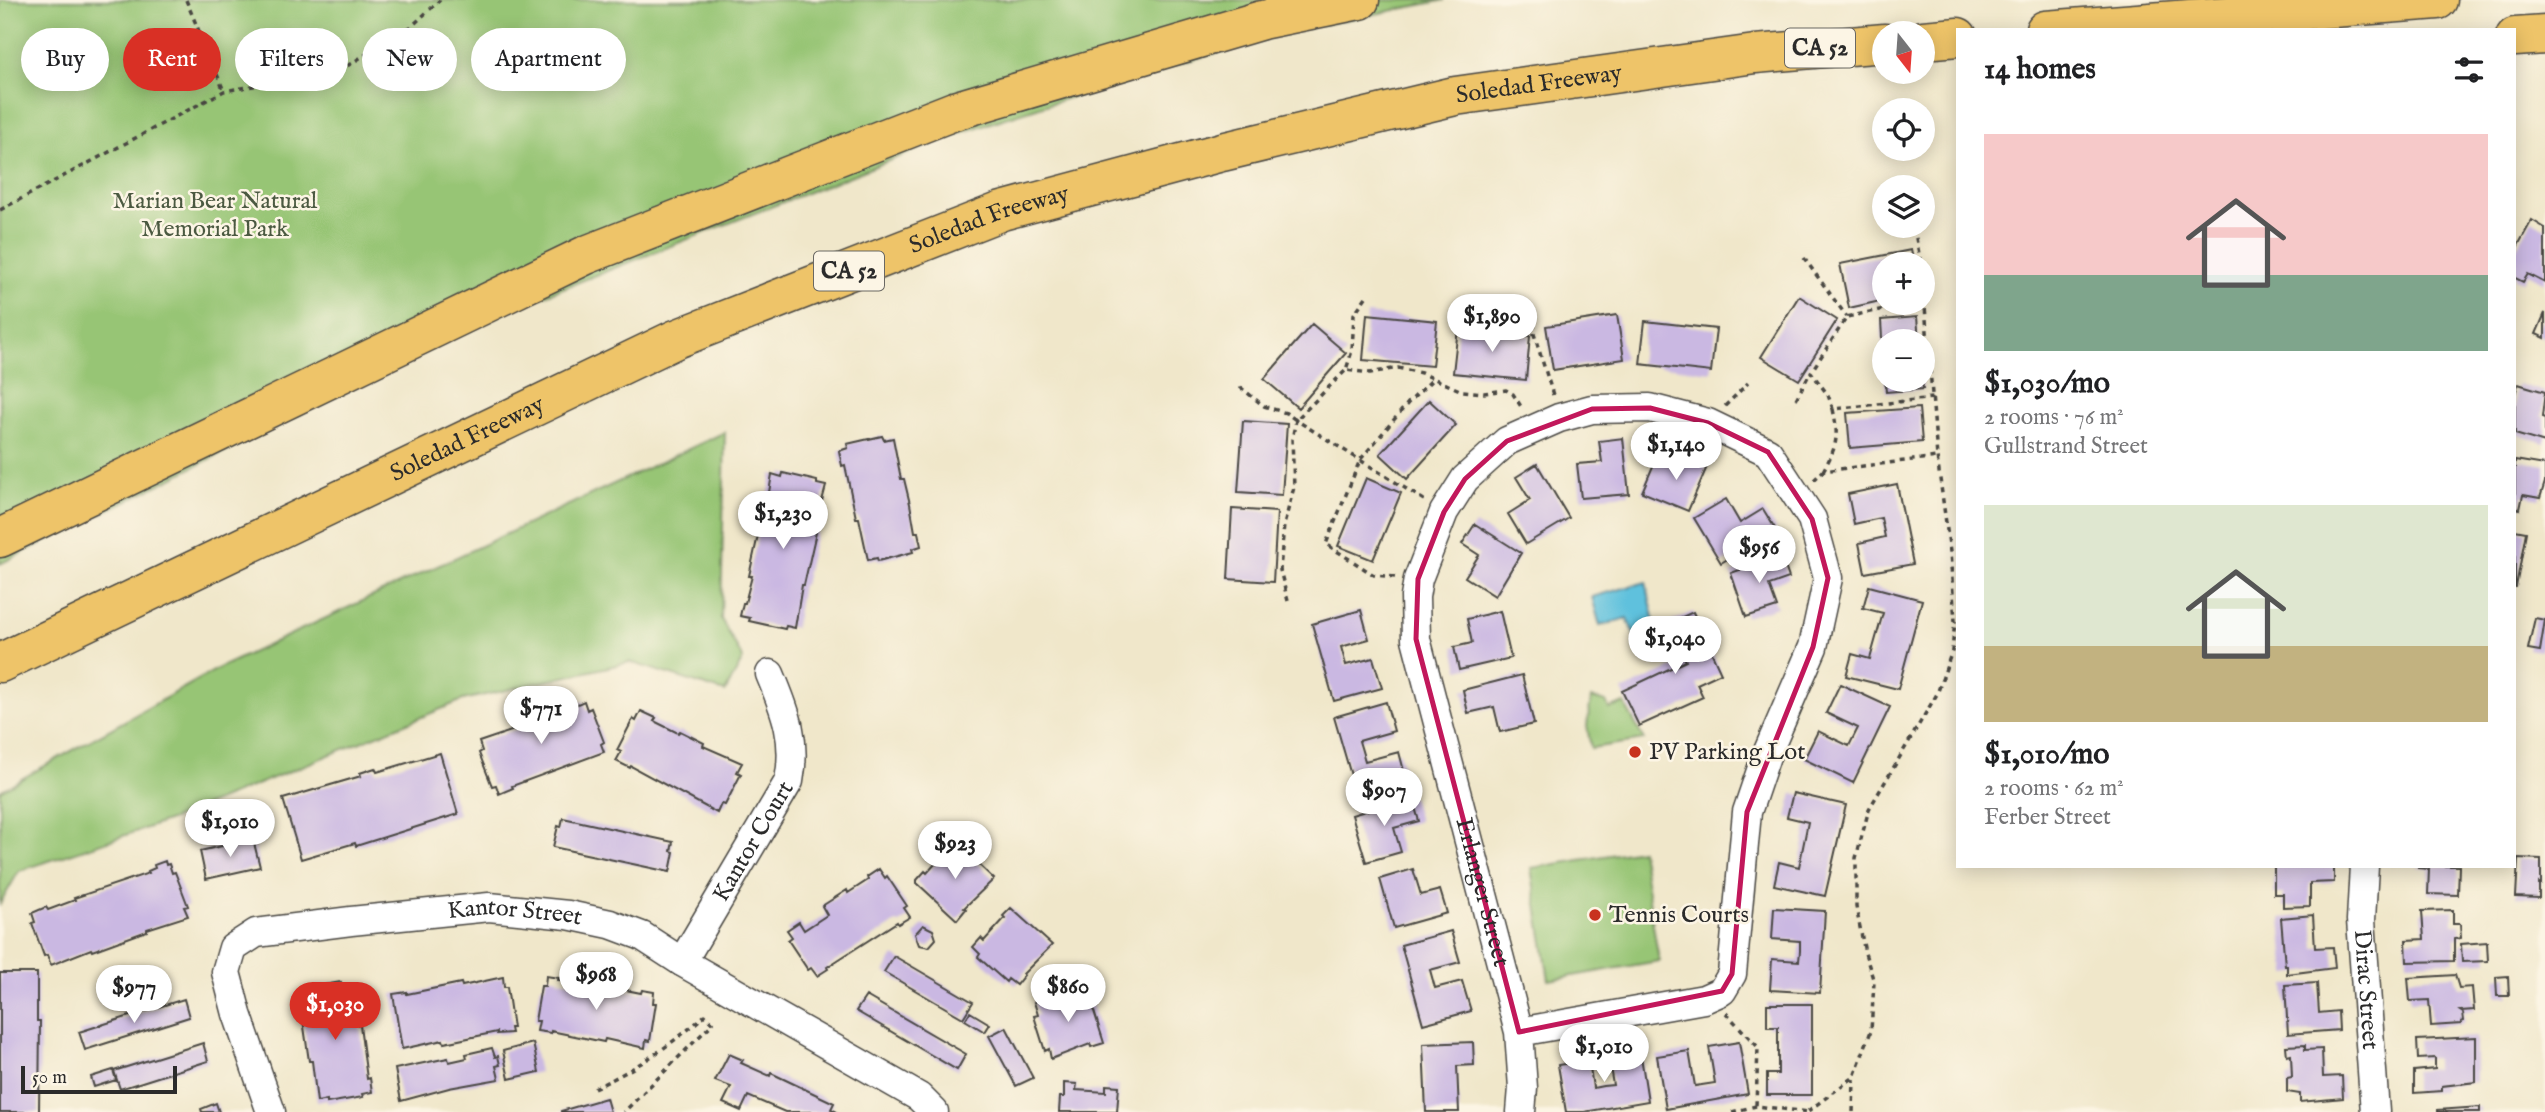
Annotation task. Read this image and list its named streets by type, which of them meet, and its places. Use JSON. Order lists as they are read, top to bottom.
{
  "streets": {
    "highway": ["CA 52", "Soledad Freeway"],
    "street": [
      "Kantor Court",
      "Erlanger Street",
      "Kantor Street",
      "Dirac Street"
    ]
  },
  "crossings": [
    ["Kantor Court", "Kantor Street"]
  ],
  "parks": ["Marian Bear Natural Memorial Park"],
  "places": ["PV Parking Lot", "Tennis Courts"],
  "scale_bar": "50 m",
  "north": "bottom",
  "page": {
    "map_buttons": ["+", "−"],
    "chip": [
      "Buy",
      "Rent",
      "Filters",
      "New",
      "Apartment"
    ],
    "heading": "14 homes",
    "list": [
      {
        "name": "$1,030/mo",
        "note": "2 rooms · 76 m² · Gullstrand Street"
      },
      {
        "name": "$1,010/mo",
        "note": "2 rooms · 62 m² · Ferber Street"
      }
    ],
    "price": [
      "$1,890",
      "$1,140",
      "$1,230",
      "$956",
      "$1,040",
      "$771",
      "$907",
      "$1,010",
      "$923",
      "$968",
      "$860",
      "$977",
      "$1,030",
      "$1,010"
    ],
    "scale": "50 m"
  }
}
